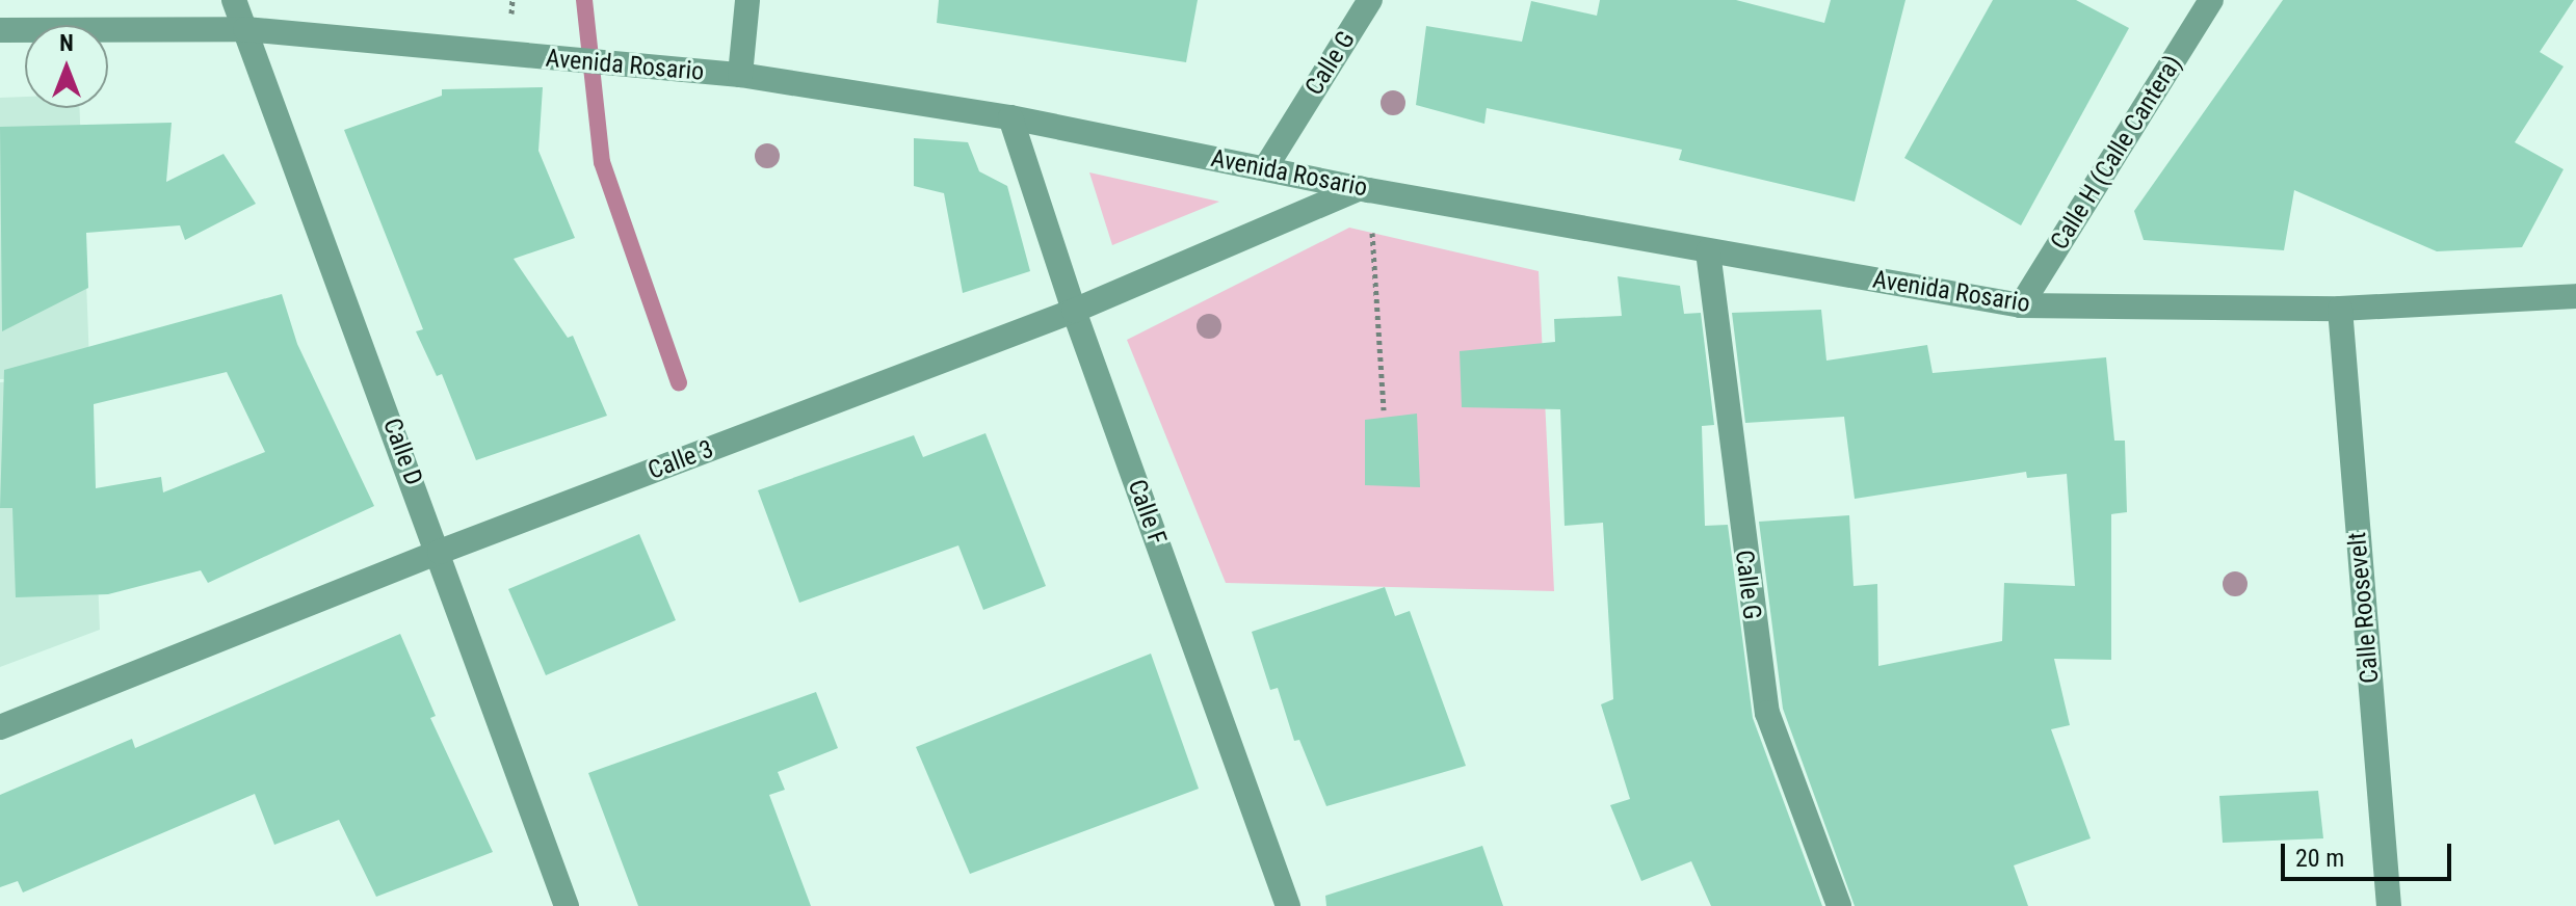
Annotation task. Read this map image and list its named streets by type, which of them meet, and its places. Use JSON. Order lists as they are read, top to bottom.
{
  "streets": {
    "street": [
      "Calle G",
      "Avenida Rosario",
      "Calle H (Calle Cantera)",
      "Calle D",
      "Calle 3",
      "Calle F",
      "Calle Roosevelt"
    ]
  },
  "crossings": [
    ["Calle G", "Avenida Rosario"],
    ["Avenida Rosario", "Calle H (Calle Cantera)"],
    ["Avenida Rosario", "Calle D"],
    ["Avenida Rosario", "Calle 3"],
    ["Avenida Rosario", "Calle F"],
    ["Avenida Rosario", "Calle Roosevelt"],
    ["Calle D", "Calle 3"],
    ["Calle 3", "Calle F"]
  ],
  "scale_bar": "20 m",
  "north": "top"
}
